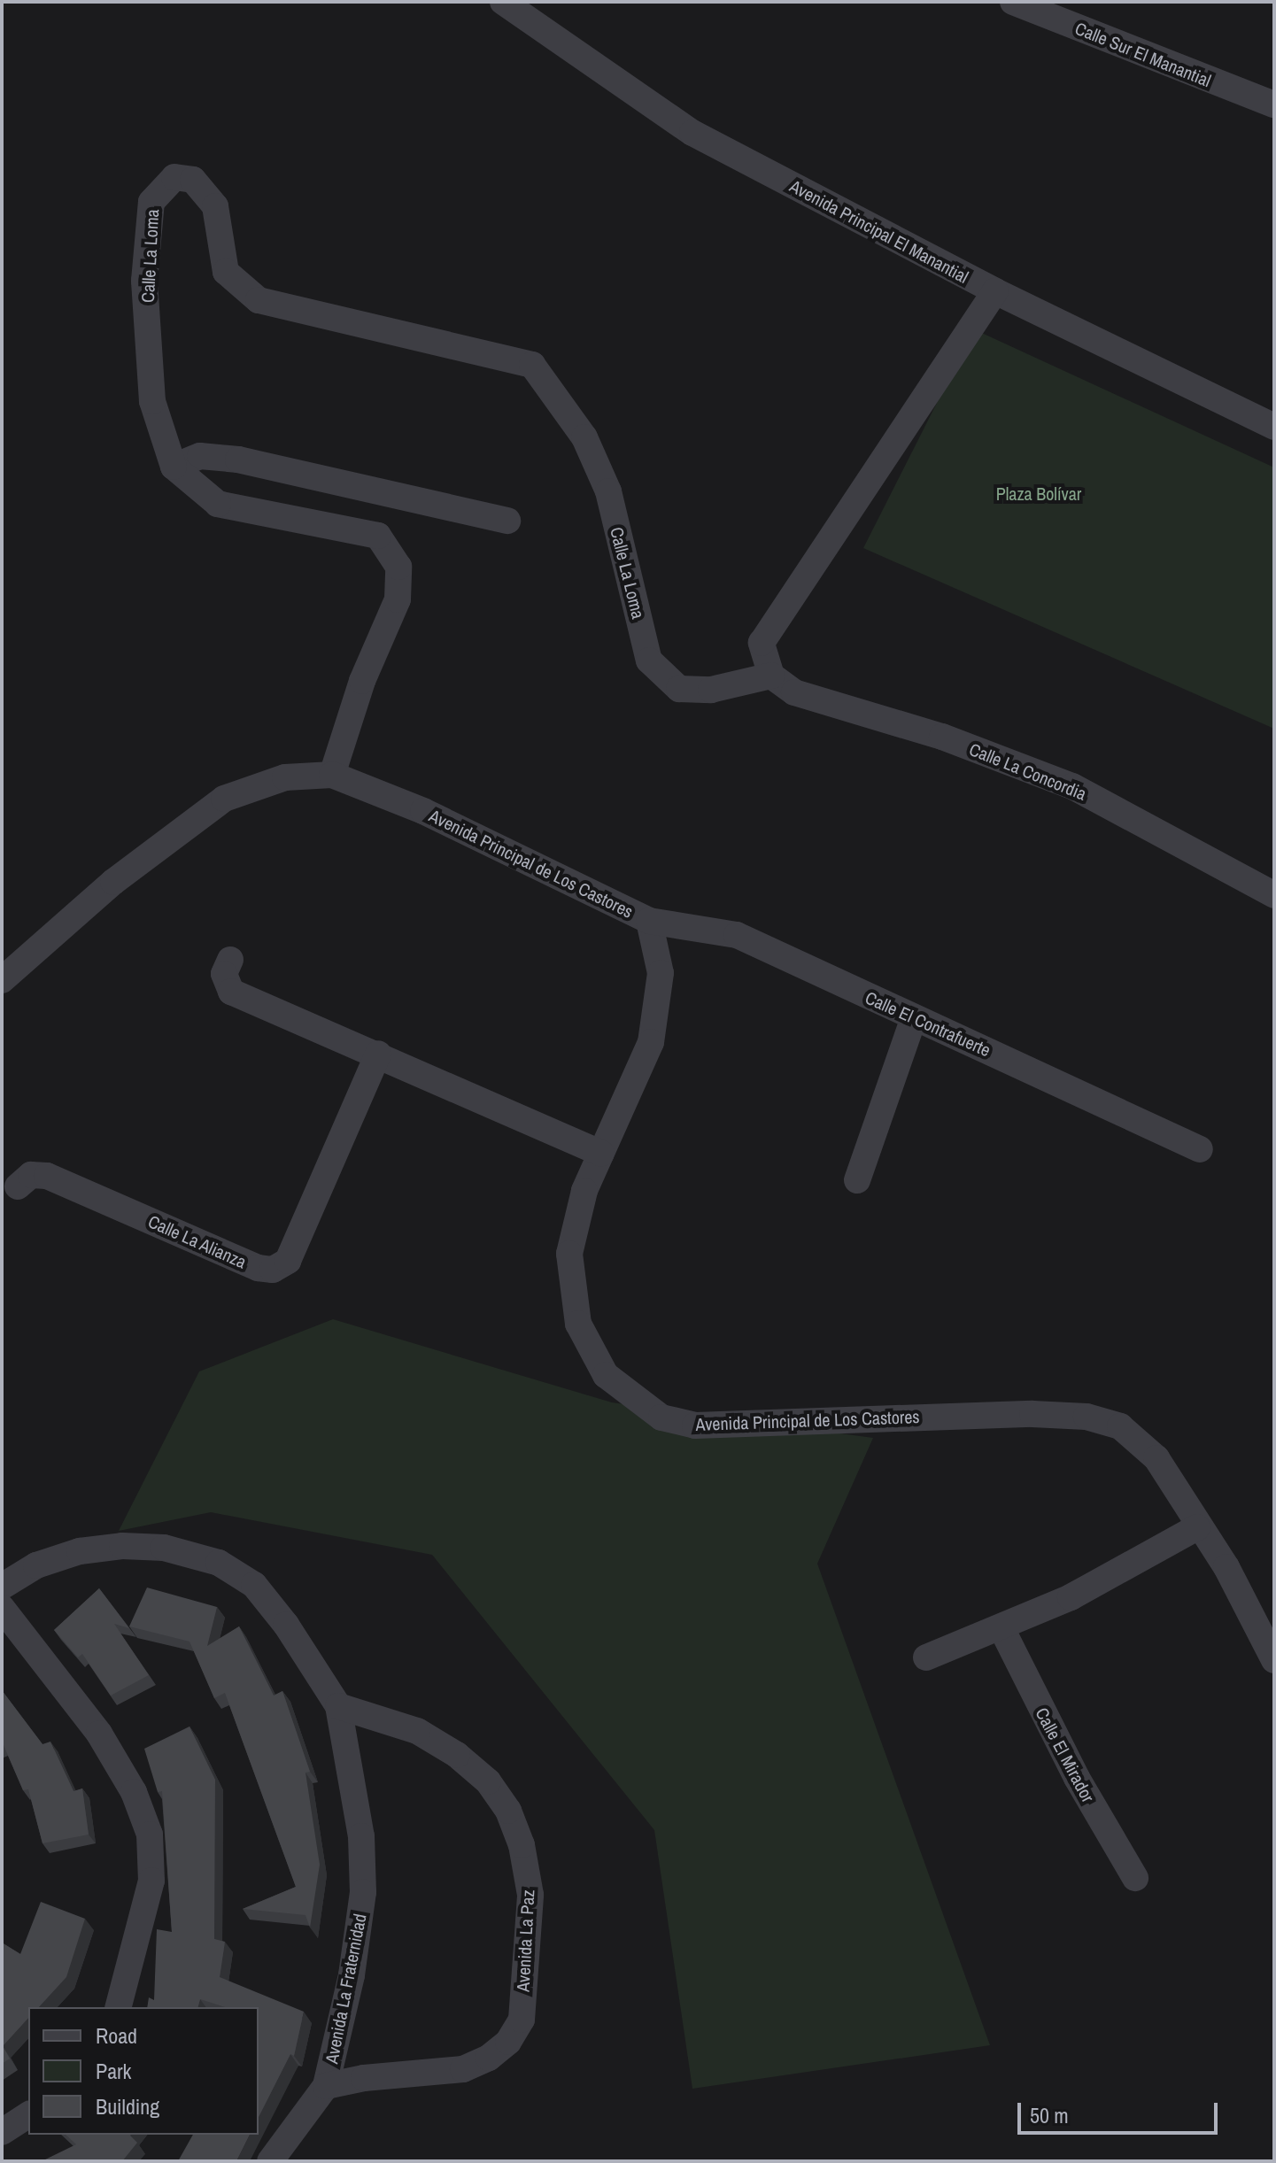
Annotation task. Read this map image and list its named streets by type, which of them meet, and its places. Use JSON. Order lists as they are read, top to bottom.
{
  "streets": {
    "street": [
      "Calle Sur El Manantial",
      "Avenida Principal El Manantial",
      "Calle La Loma",
      "Calle La Concordia",
      "Avenida Principal de Los Castores",
      "Calle El Contrafuerte",
      "Calle La Alianza",
      "Calle El Mirador",
      "Avenida La Paz",
      "Avenida La Fraternidad"
    ]
  },
  "crossings": [
    ["Calle La Loma", "Calle La Concordia"],
    ["Avenida Principal de Los Castores", "Calle El Contrafuerte"],
    ["Avenida La Paz", "Avenida La Fraternidad"]
  ],
  "parks": ["Plaza Bolívar"],
  "legend": ["Road", "Park", "Building"],
  "scale_bar": "50 m"
}
